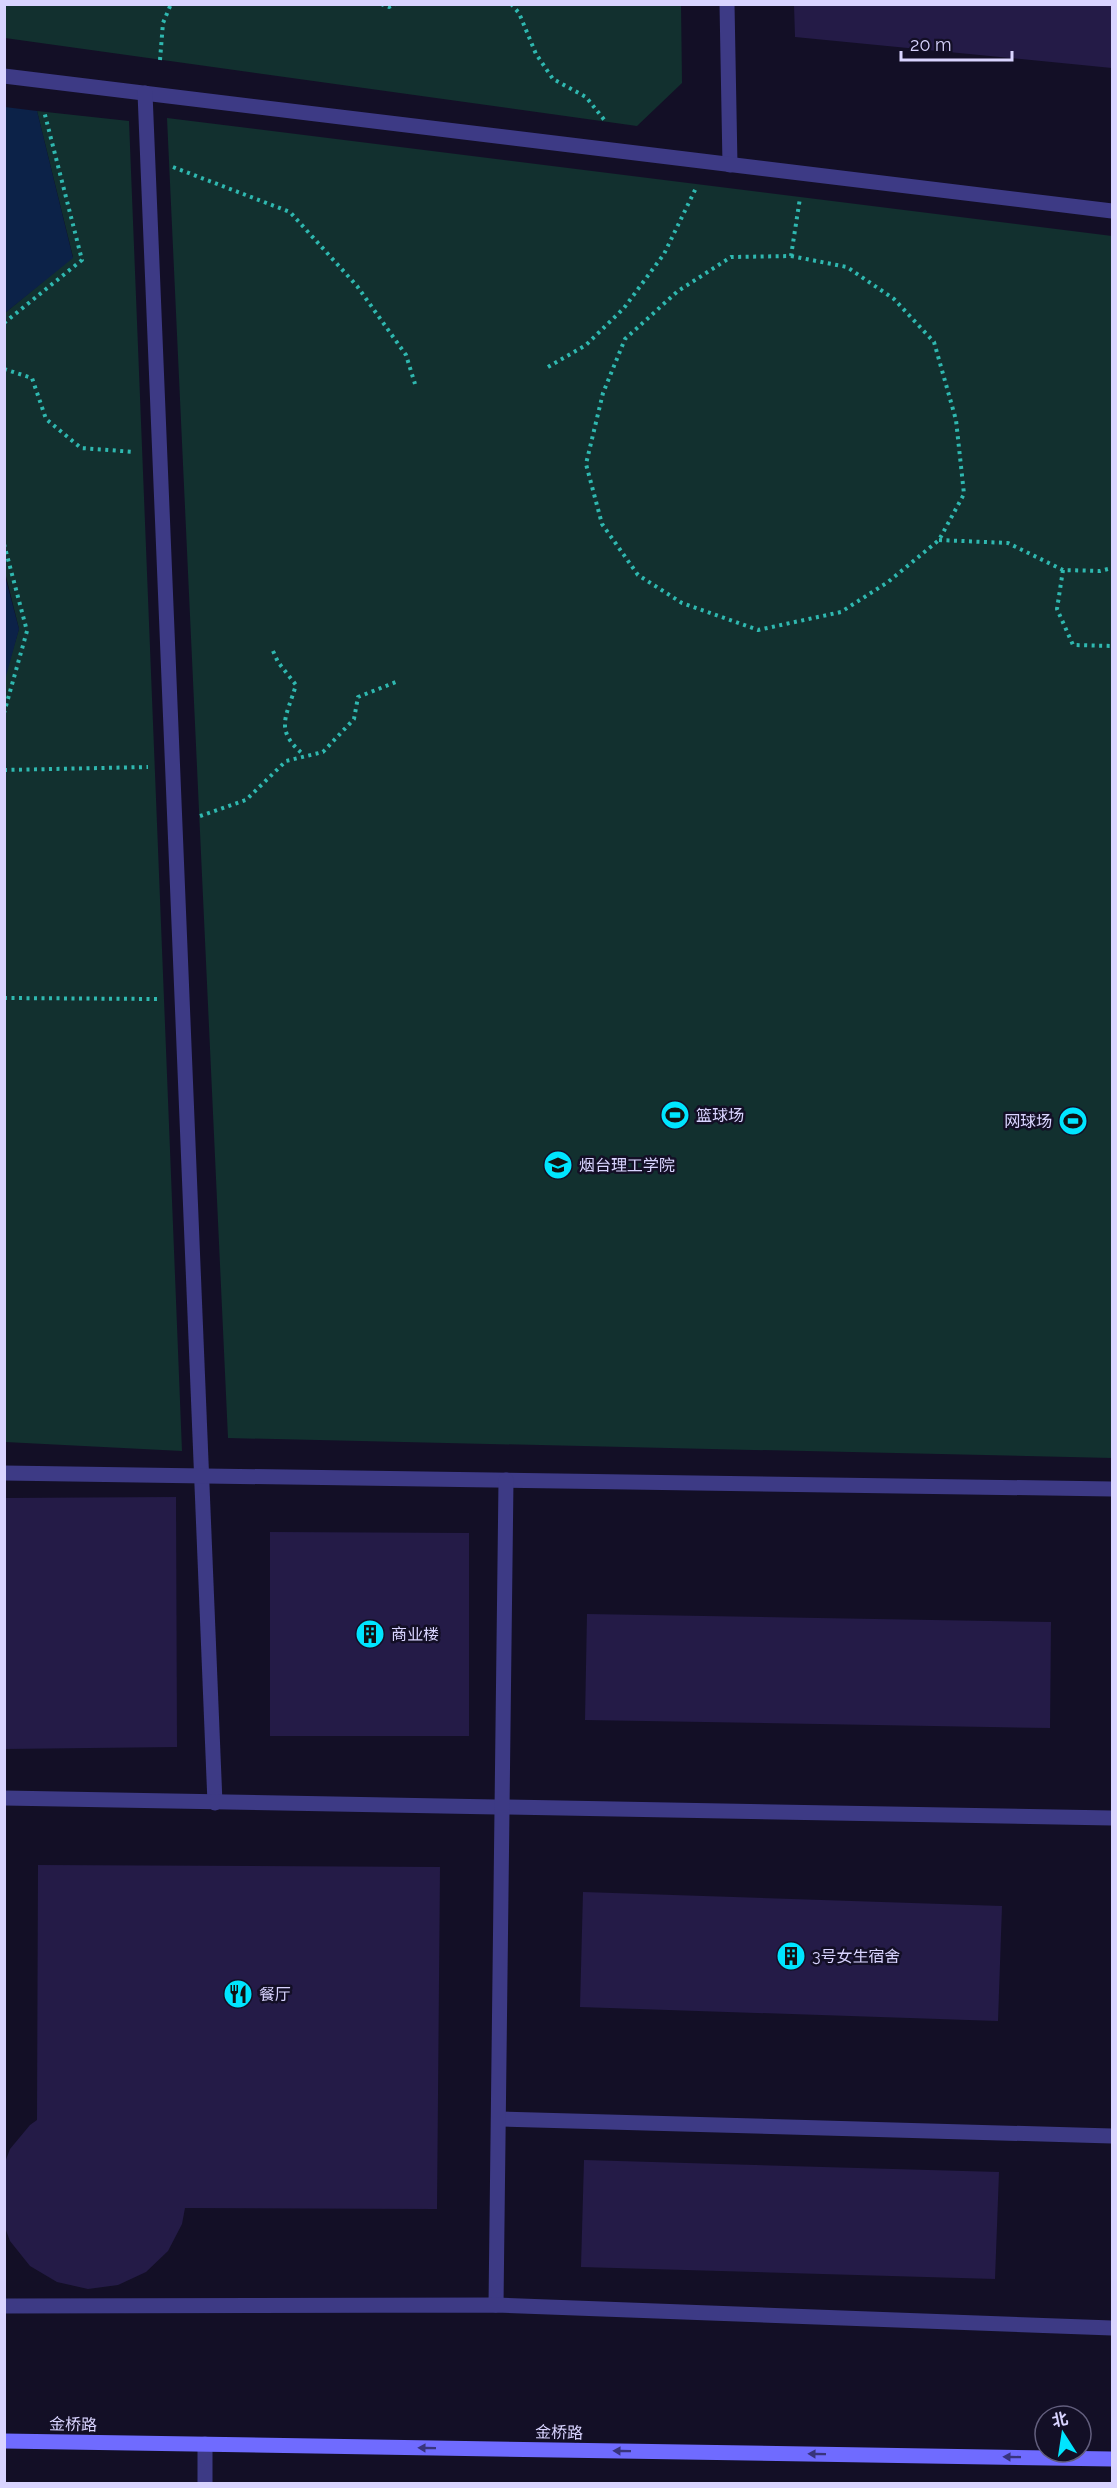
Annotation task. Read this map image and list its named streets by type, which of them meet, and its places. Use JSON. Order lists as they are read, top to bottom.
{
  "streets": {
    "street": ["金桥路"]
  },
  "one_way": ["金桥路"],
  "places": {
    "sports": ["篮球场", "网球场"],
    "school or university": ["烟台理工学院"],
    "building": ["商业楼", "3号女生宿舍"],
    "restaurant": ["餐厅"]
  },
  "scale_bar": "20 m",
  "north": "top"
}
